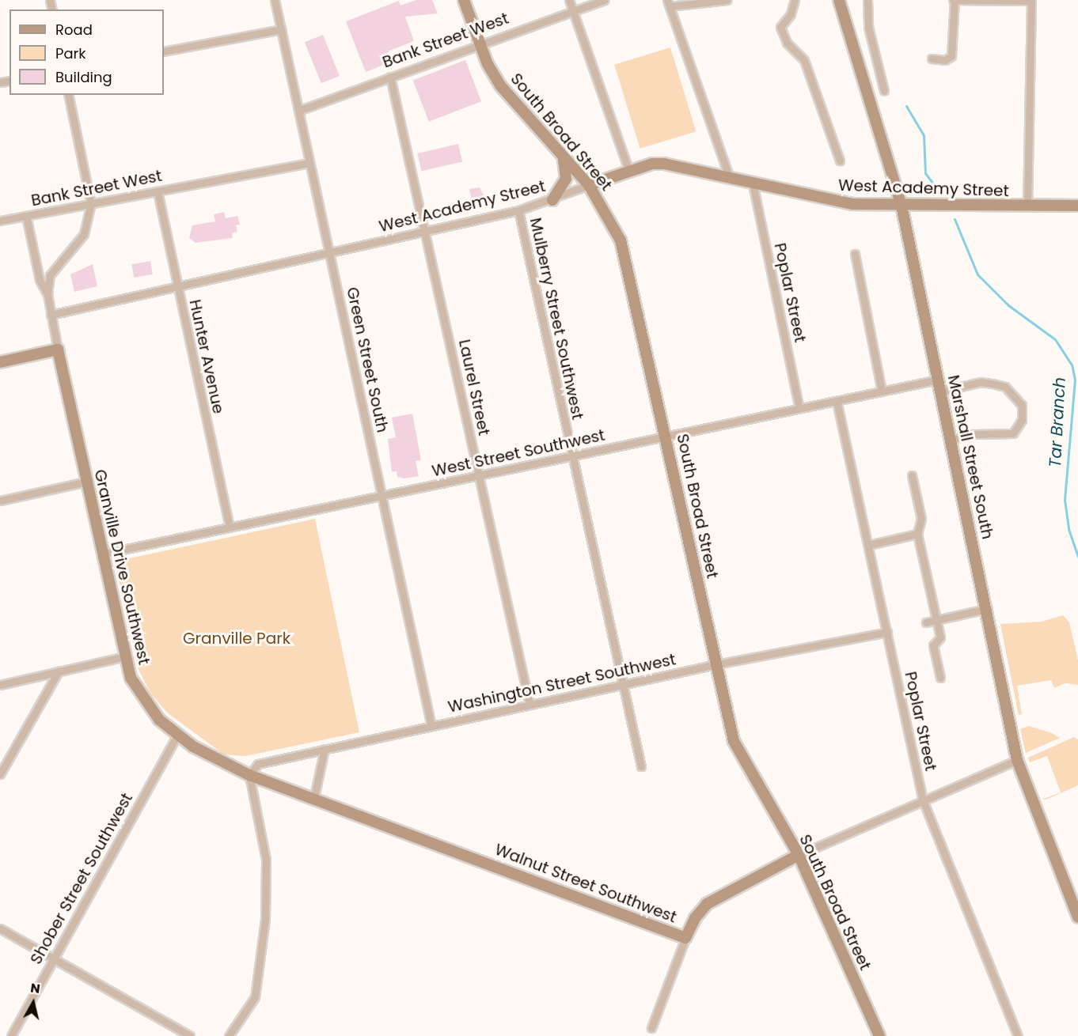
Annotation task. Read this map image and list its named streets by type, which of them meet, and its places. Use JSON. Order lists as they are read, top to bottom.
{
  "streets": {
    "street": [
      "Bank Street West",
      "South Broad Street",
      "West Academy Street",
      "Poplar Street",
      "Mulberry Street Southwest",
      "Hunter Avenue",
      "Green Street South",
      "Laurel Street",
      "West Street Southwest",
      "Marshall Street South",
      "Granville Drive Southwest",
      "Washington Street Southwest",
      "Shober Street Southwest",
      "Walnut Street Southwest"
    ]
  },
  "crossings": [
    ["Bank Street West", "South Broad Street"],
    ["Bank Street West", "Hunter Avenue"],
    ["Bank Street West", "Green Street South"],
    ["Bank Street West", "Laurel Street"],
    ["Bank Street West", "Granville Drive Southwest"],
    ["South Broad Street", "West Academy Street"],
    ["South Broad Street", "West Street Southwest"],
    ["South Broad Street", "Washington Street Southwest"],
    ["South Broad Street", "Walnut Street Southwest"],
    ["West Academy Street", "Poplar Street"],
    ["West Academy Street", "Mulberry Street Southwest"],
    ["West Academy Street", "Hunter Avenue"],
    ["West Academy Street", "Green Street South"],
    ["West Academy Street", "Laurel Street"],
    ["West Academy Street", "Marshall Street South"],
    ["West Academy Street", "Granville Drive Southwest"],
    ["Poplar Street", "West Street Southwest"],
    ["Poplar Street", "Washington Street Southwest"],
    ["Poplar Street", "Walnut Street Southwest"],
    ["Mulberry Street Southwest", "West Street Southwest"],
    ["Mulberry Street Southwest", "Washington Street Southwest"],
    ["Hunter Avenue", "West Street Southwest"],
    ["Green Street South", "West Street Southwest"],
    ["Green Street South", "Washington Street Southwest"],
    ["Laurel Street", "West Street Southwest"],
    ["Laurel Street", "Washington Street Southwest"],
    ["West Street Southwest", "Marshall Street South"],
    ["West Street Southwest", "Granville Drive Southwest"],
    ["Marshall Street South", "Walnut Street Southwest"],
    ["Granville Drive Southwest", "Washington Street Southwest"],
    ["Granville Drive Southwest", "Shober Street Southwest"],
    ["Granville Drive Southwest", "Walnut Street Southwest"],
    ["Washington Street Southwest", "Walnut Street Southwest"]
  ],
  "water": ["Tar Branch"],
  "parks": ["Granville Park"],
  "legend": ["Road", "Park", "Building"],
  "north": "top"
}
